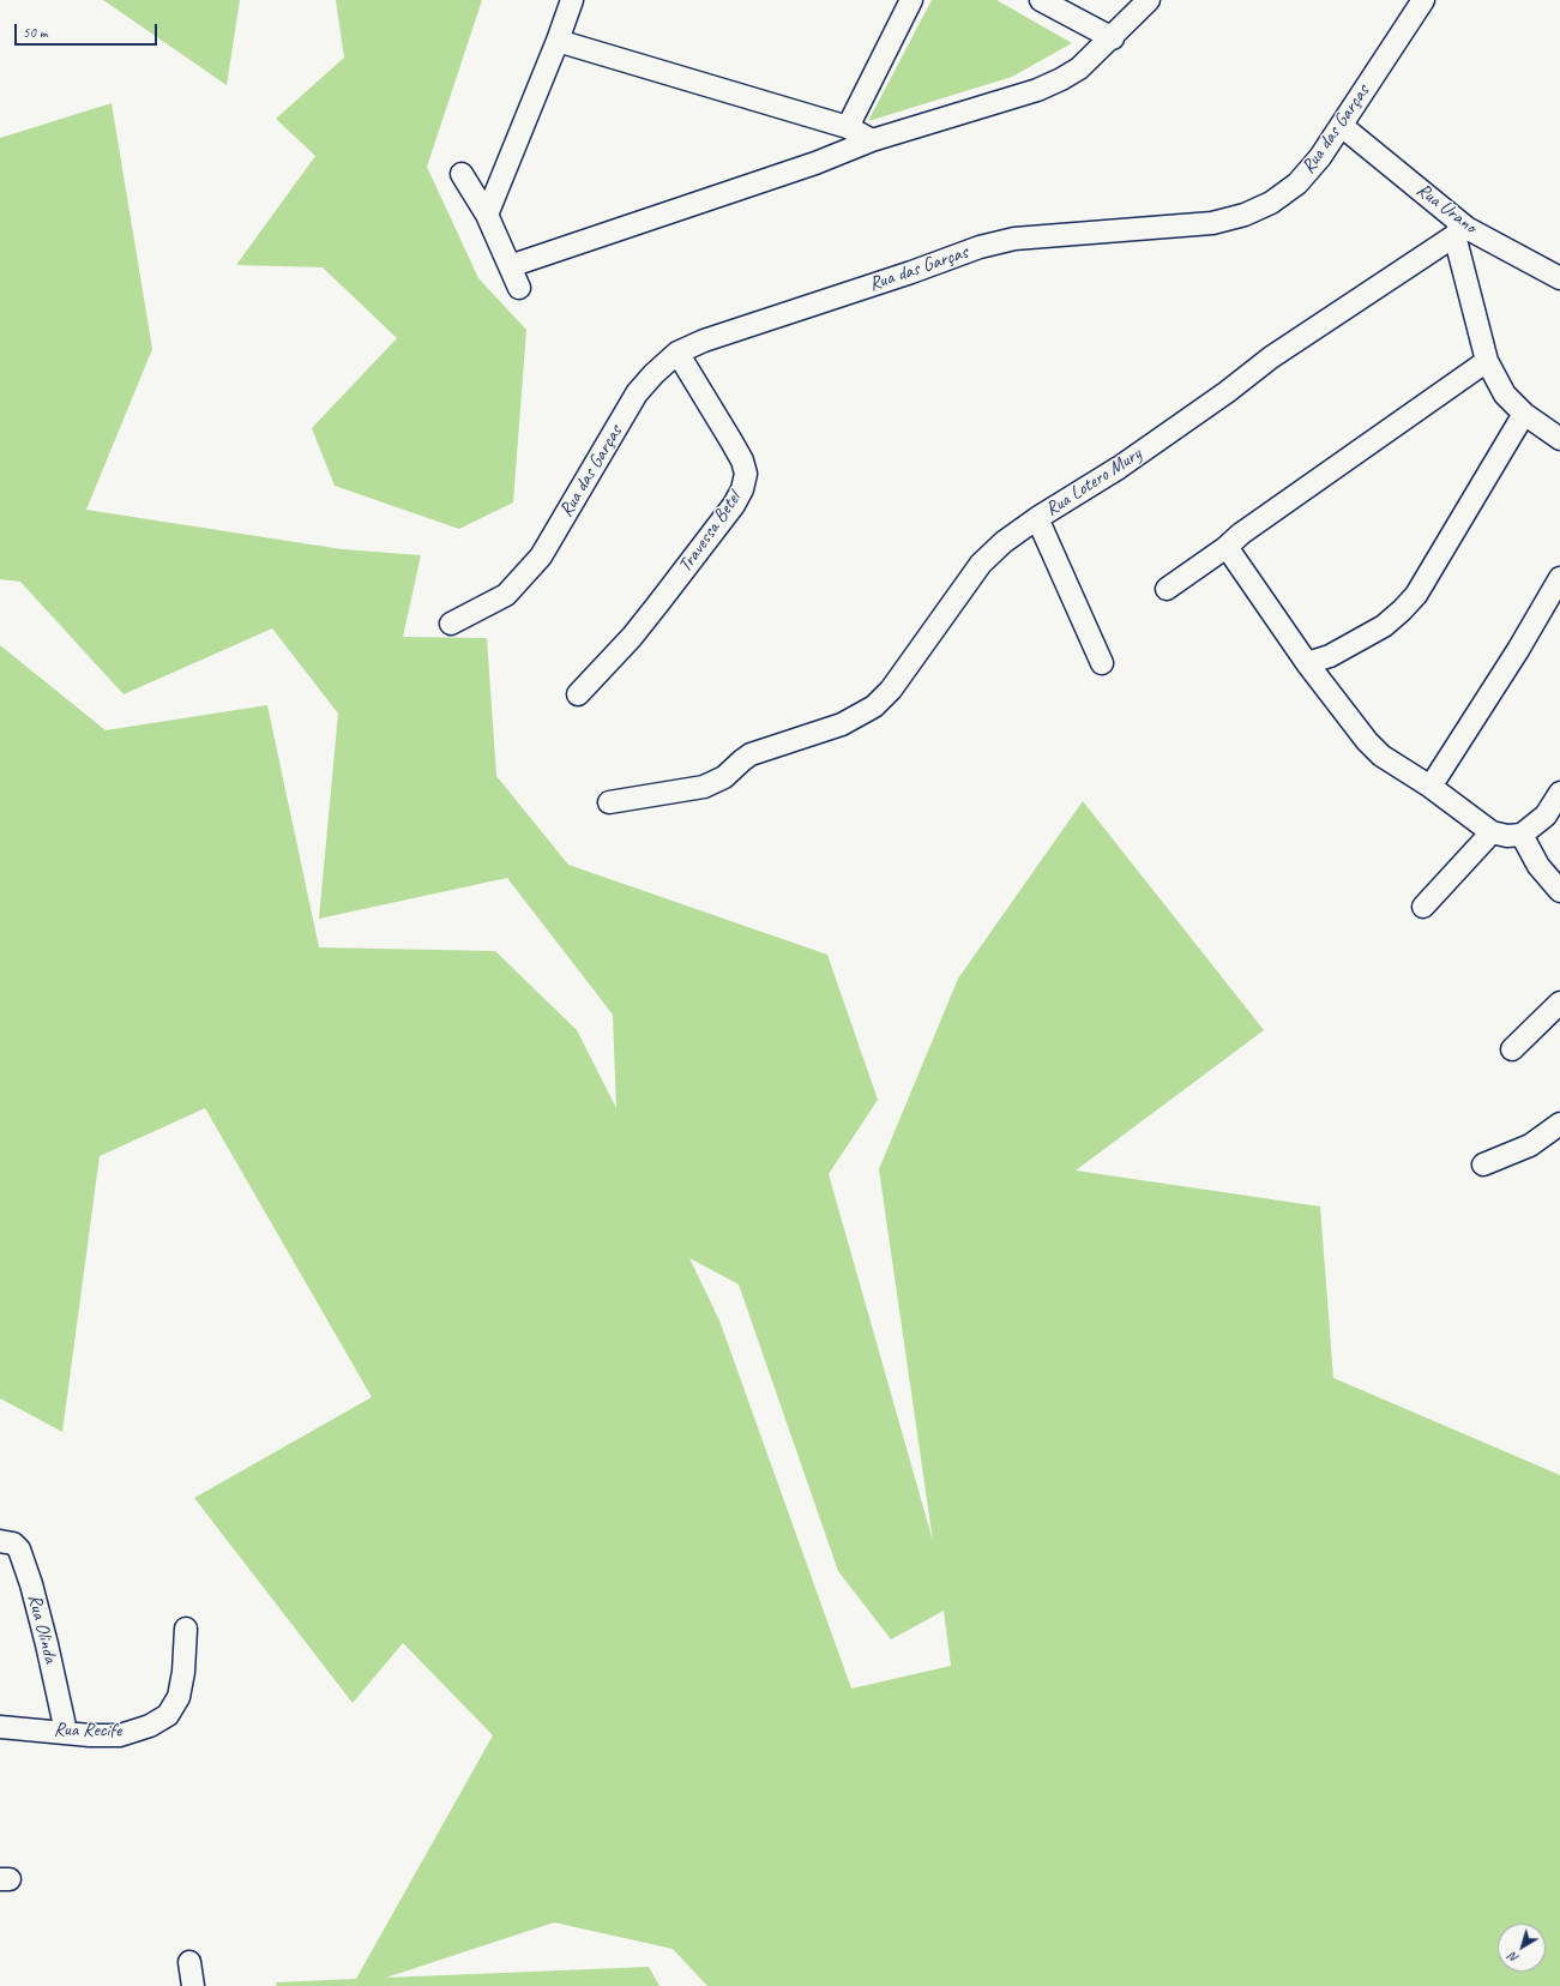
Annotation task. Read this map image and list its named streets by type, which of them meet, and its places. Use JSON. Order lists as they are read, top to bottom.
{
  "streets": {
    "street": [
      "Rua das Garças",
      "Rua Urano",
      "Rua Lotero Mury",
      "Travessa Betel",
      "Rua Olinda",
      "Rua Recife"
    ]
  },
  "crossings": [
    ["Rua das Garças", "Rua Urano"],
    ["Rua das Garças", "Travessa Betel"],
    ["Rua Urano", "Rua Lotero Mury"],
    ["Rua Olinda", "Rua Recife"]
  ],
  "scale_bar": "50 m",
  "north": "bottom left"
}
